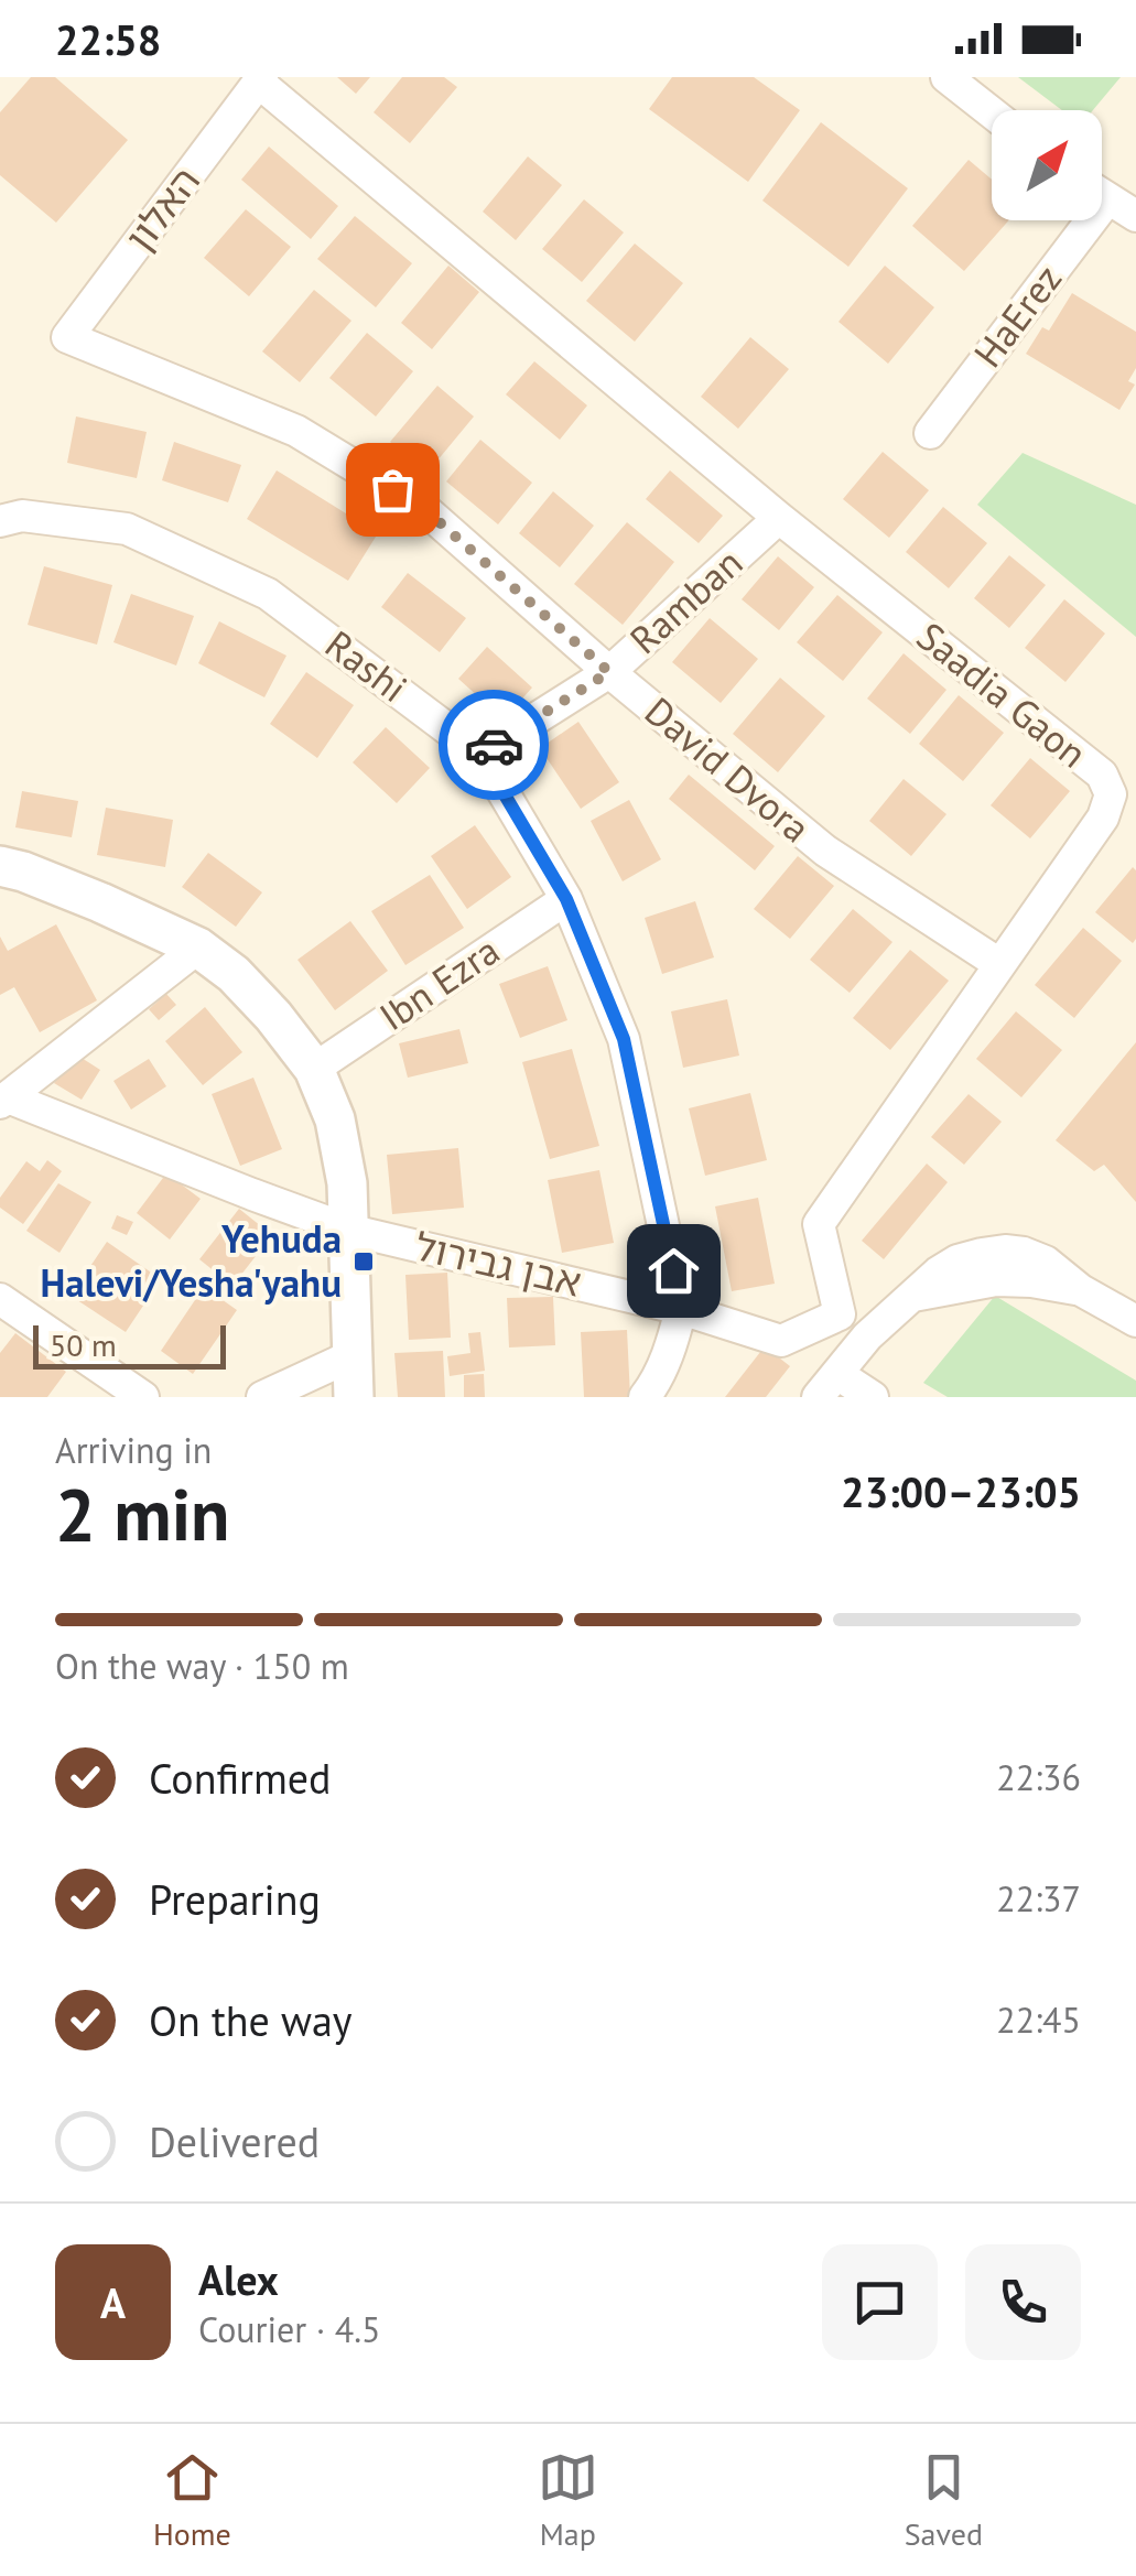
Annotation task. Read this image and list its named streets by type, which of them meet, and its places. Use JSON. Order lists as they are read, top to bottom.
{
  "streets": {
    "street": [
      "האלון",
      "HaErez",
      "Ramban",
      "Rashi",
      "Saadia Gaon",
      "David Dvora",
      "Ibn Ezra",
      "אבן גבירול"
    ]
  },
  "crossings": [
    ["האלון", "Saadia Gaon"],
    ["האלון", "David Dvora"],
    ["Ramban", "Rashi"],
    ["Ramban", "Saadia Gaon"],
    ["Ramban", "David Dvora"],
    ["Rashi", "Saadia Gaon"],
    ["Rashi", "Ibn Ezra"],
    ["Rashi", "אבן גבירול"],
    ["Saadia Gaon", "David Dvora"],
    ["Saadia Gaon", "אבן גבירול"]
  ],
  "places": {
    "transit": ["Yehuda Halevi/Yesha'yahu"]
  },
  "scale_bar": "50 m",
  "north": "top right",
  "page": {
    "status": "22:58",
    "scale": "50 m",
    "heading": ["2 min", "Arriving in", "23:00–23:05"],
    "panel": ["Alex", "Courier · 4.5"],
    "bar": "On the way · 150 m",
    "list": [
      ["Confirmed", "22:36"],
      ["Preparing", "22:37"],
      ["On the way", "22:45"],
      "Delivered"
    ],
    "round": "A",
    "tabs": ["Home", "Map", "Saved"]
  }
}
